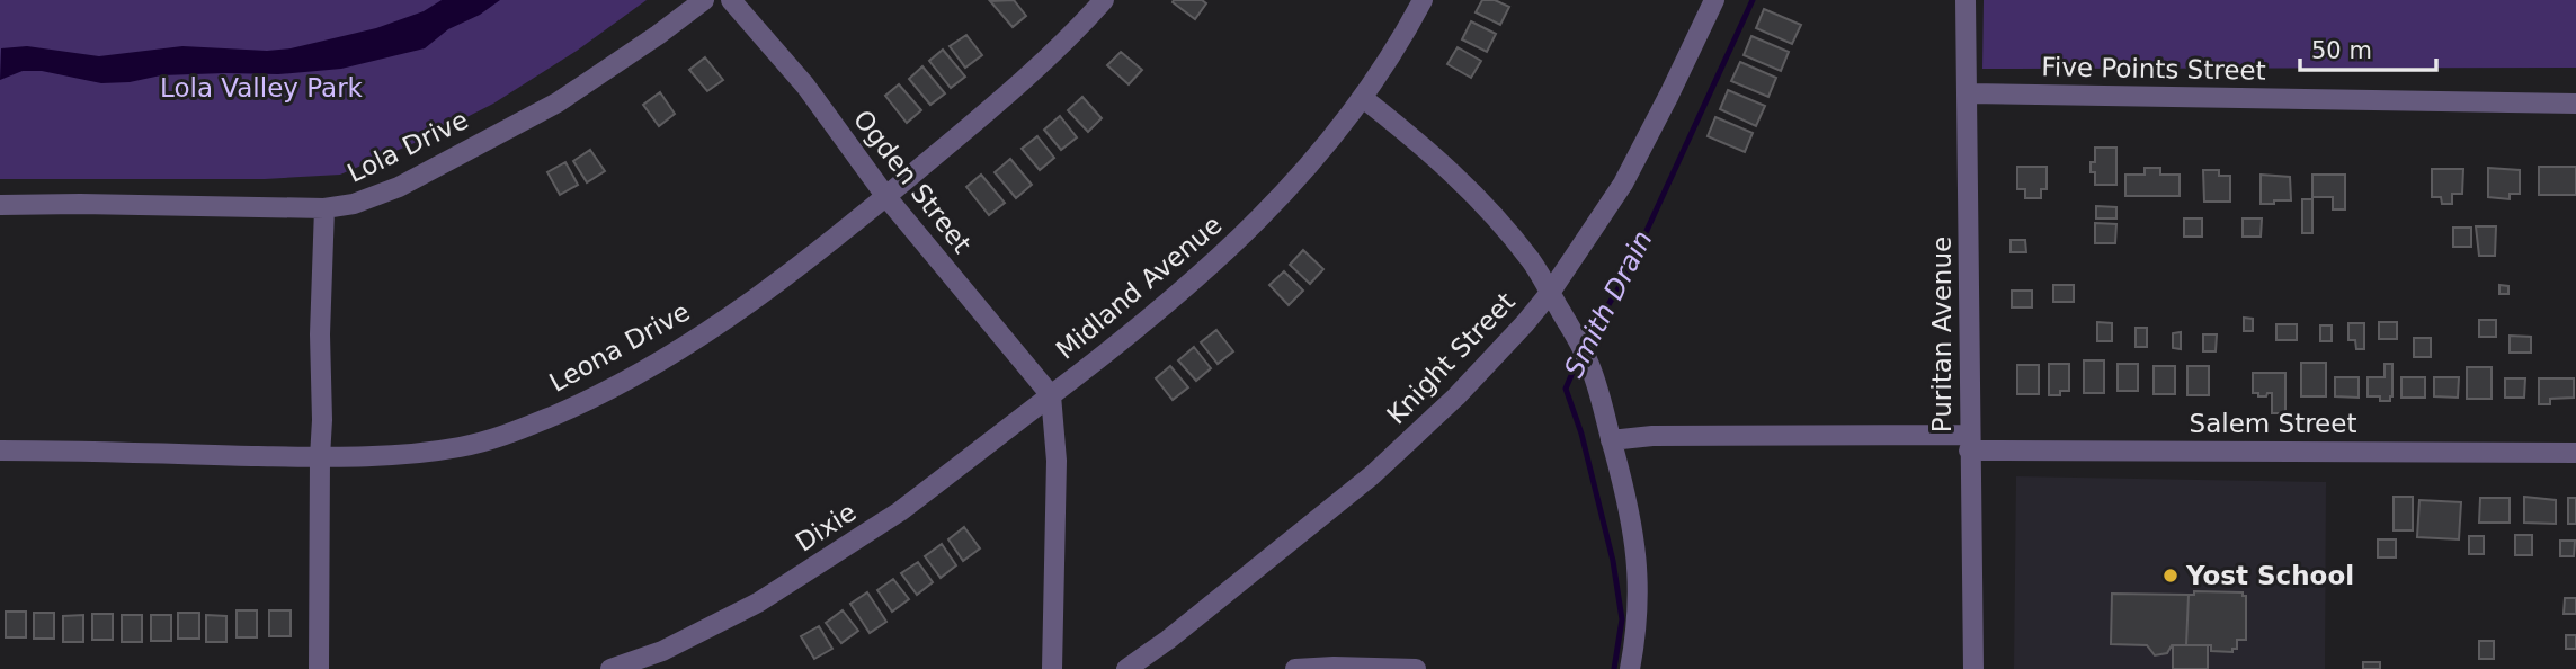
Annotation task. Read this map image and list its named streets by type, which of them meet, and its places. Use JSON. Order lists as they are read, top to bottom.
{
  "streets": {
    "street": [
      "Five Points Street",
      "Lola Drive",
      "Ogden Street",
      "Midland Avenue",
      "Puritan Avenue",
      "Leona Drive",
      "Knight Street",
      "Salem Street",
      "Dixie"
    ]
  },
  "crossings": [
    ["Five Points Street", "Puritan Avenue"],
    ["Ogden Street", "Midland Avenue"],
    ["Ogden Street", "Leona Drive"],
    ["Ogden Street", "Dixie"],
    ["Midland Avenue", "Dixie"],
    ["Puritan Avenue", "Salem Street"]
  ],
  "water": ["Smith Drain"],
  "parks": ["Lola Valley Park"],
  "places": ["Yost School"],
  "scale_bar": "50 m"
}
